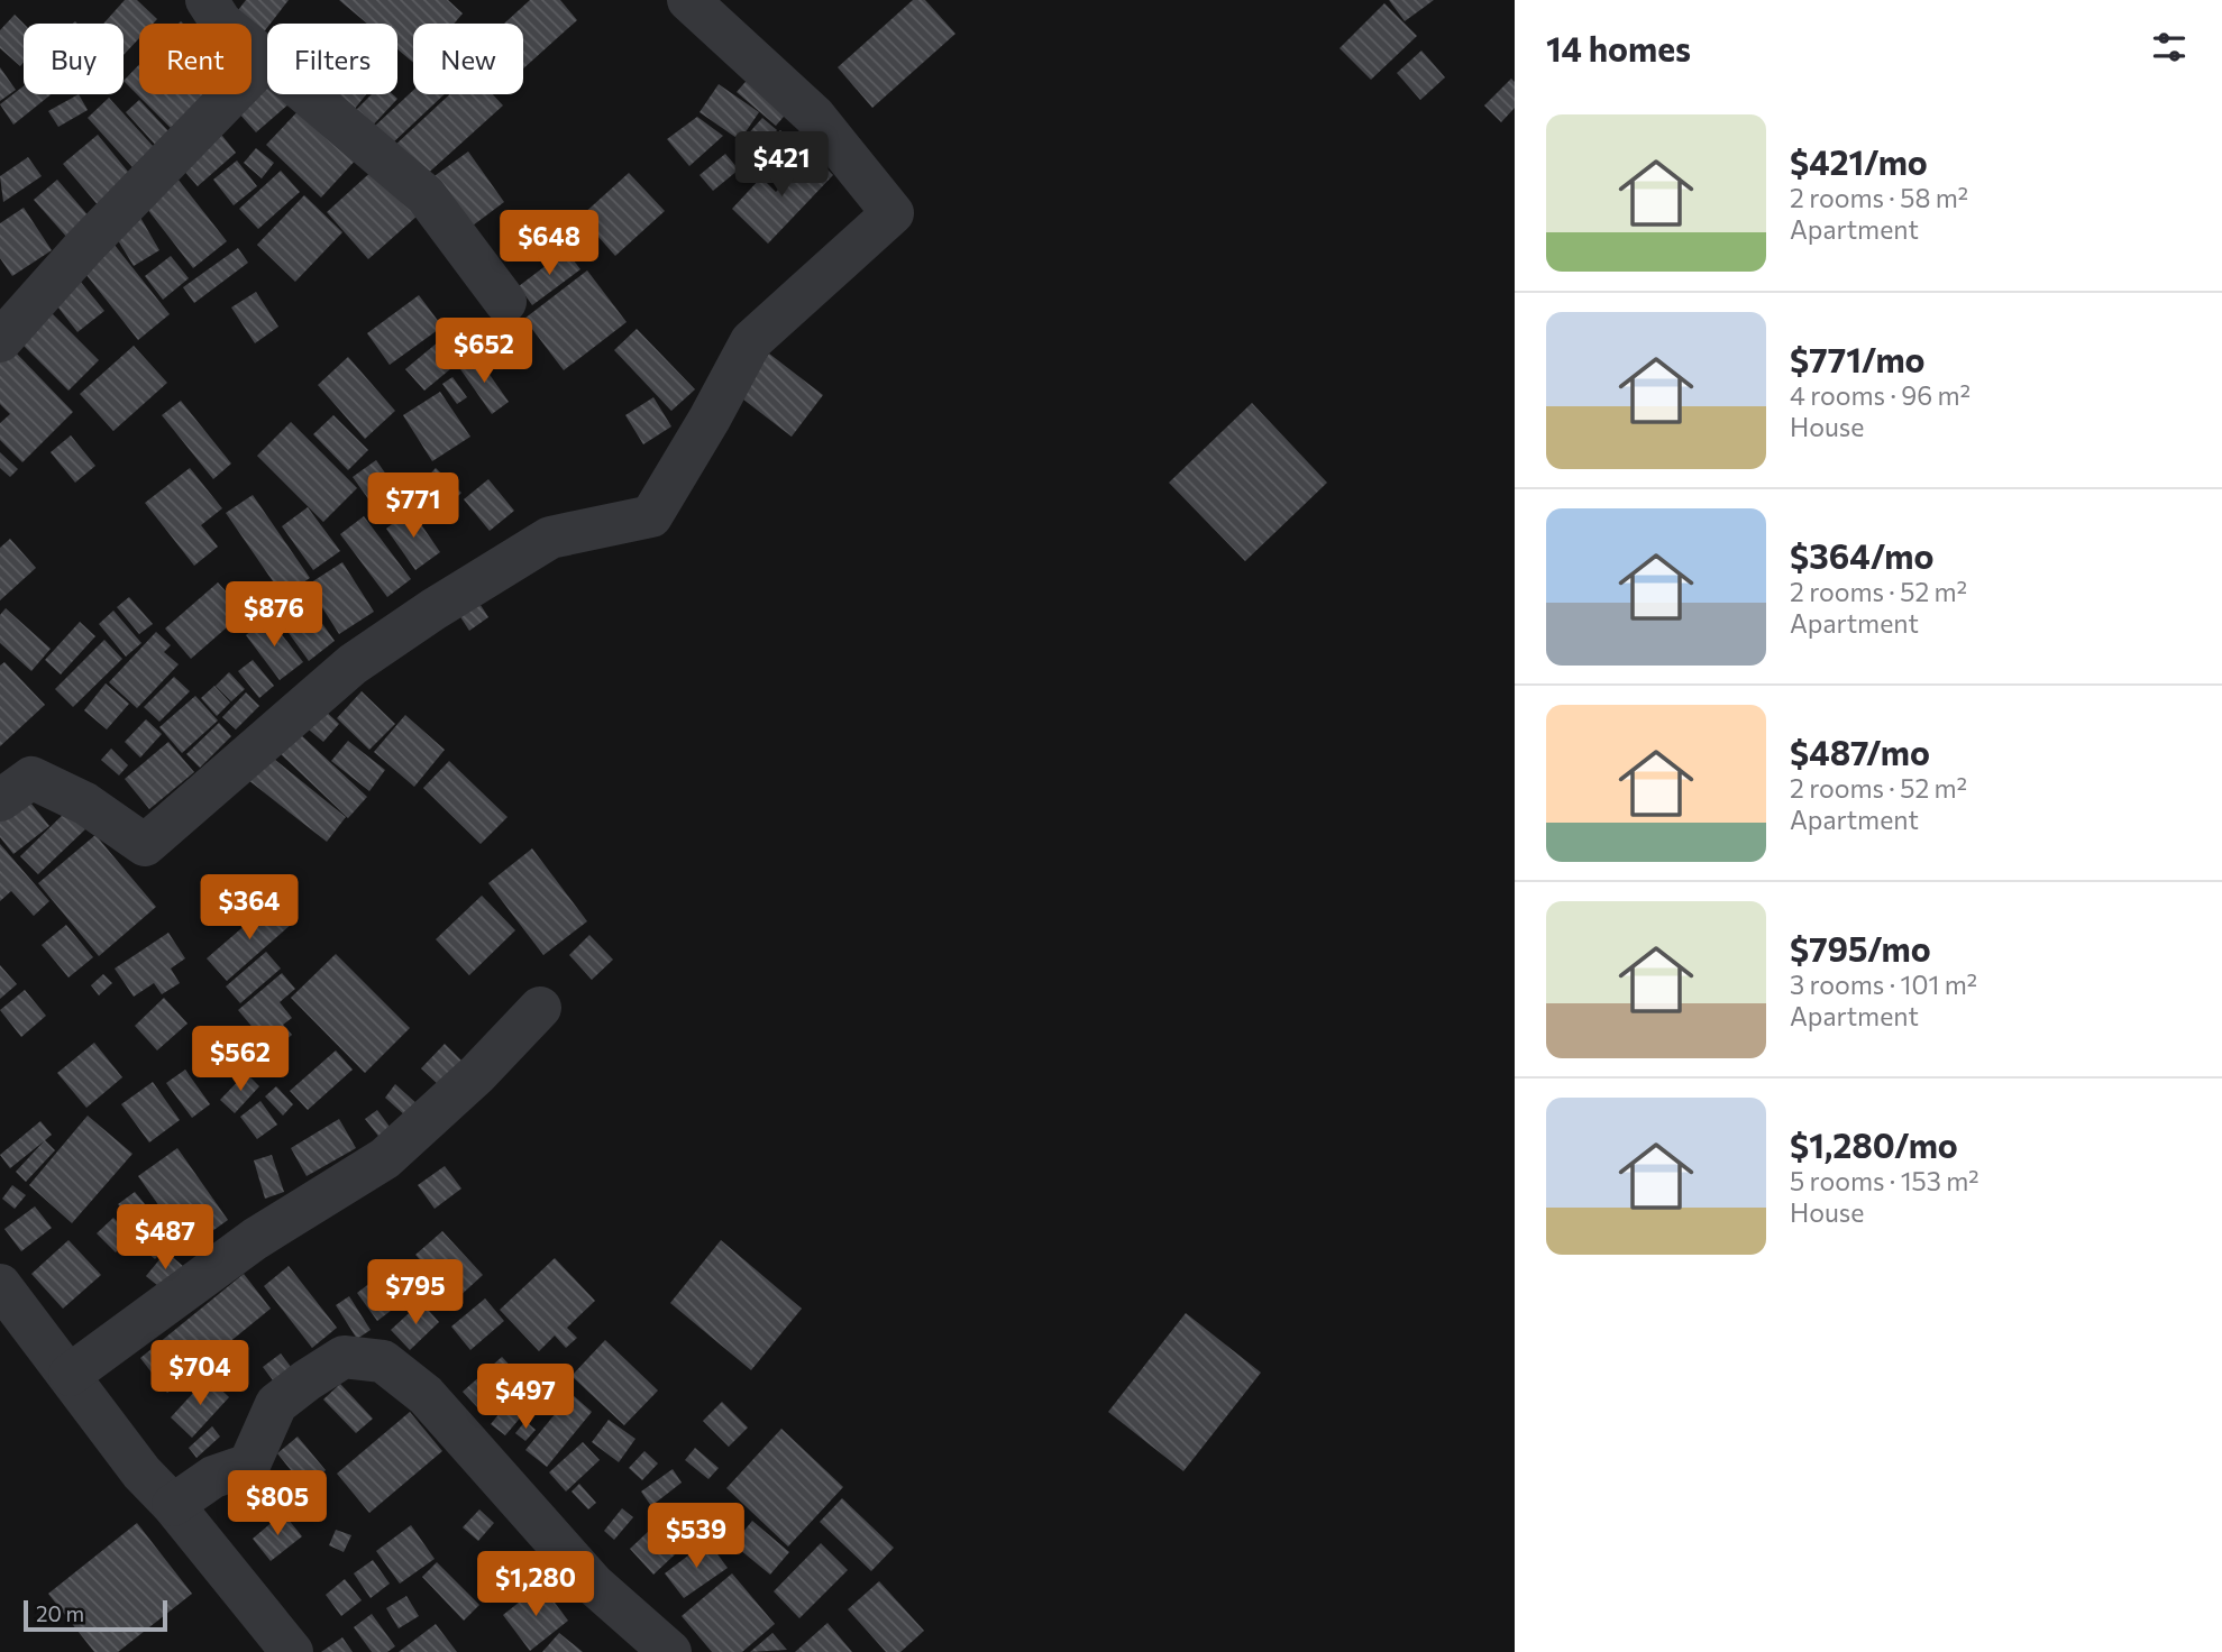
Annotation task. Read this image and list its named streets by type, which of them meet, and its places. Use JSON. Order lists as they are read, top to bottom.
{
  "scale_bar": "20 m",
  "page": {
    "heading": "14 homes",
    "chip": [
      "Buy",
      "Rent",
      "Filters",
      "New"
    ],
    "list": [
      {
        "name": "$421/mo",
        "note": "2 rooms · 58 m² · Apartment"
      },
      {
        "name": "$771/mo",
        "note": "4 rooms · 96 m² · House"
      },
      {
        "name": "$364/mo",
        "note": "2 rooms · 52 m² · Apartment"
      },
      {
        "name": "$487/mo",
        "note": "2 rooms · 52 m² · Apartment"
      },
      {
        "name": "$795/mo",
        "note": "3 rooms · 101 m² · Apartment"
      },
      {
        "name": "$1,280/mo",
        "note": "5 rooms · 153 m² · House"
      }
    ],
    "price": [
      "$421",
      "$648",
      "$652",
      "$771",
      "$876",
      "$364",
      "$562",
      "$487",
      "$795",
      "$704",
      "$497",
      "$805",
      "$539",
      "$1,280"
    ],
    "scale": "20 m"
  }
}
